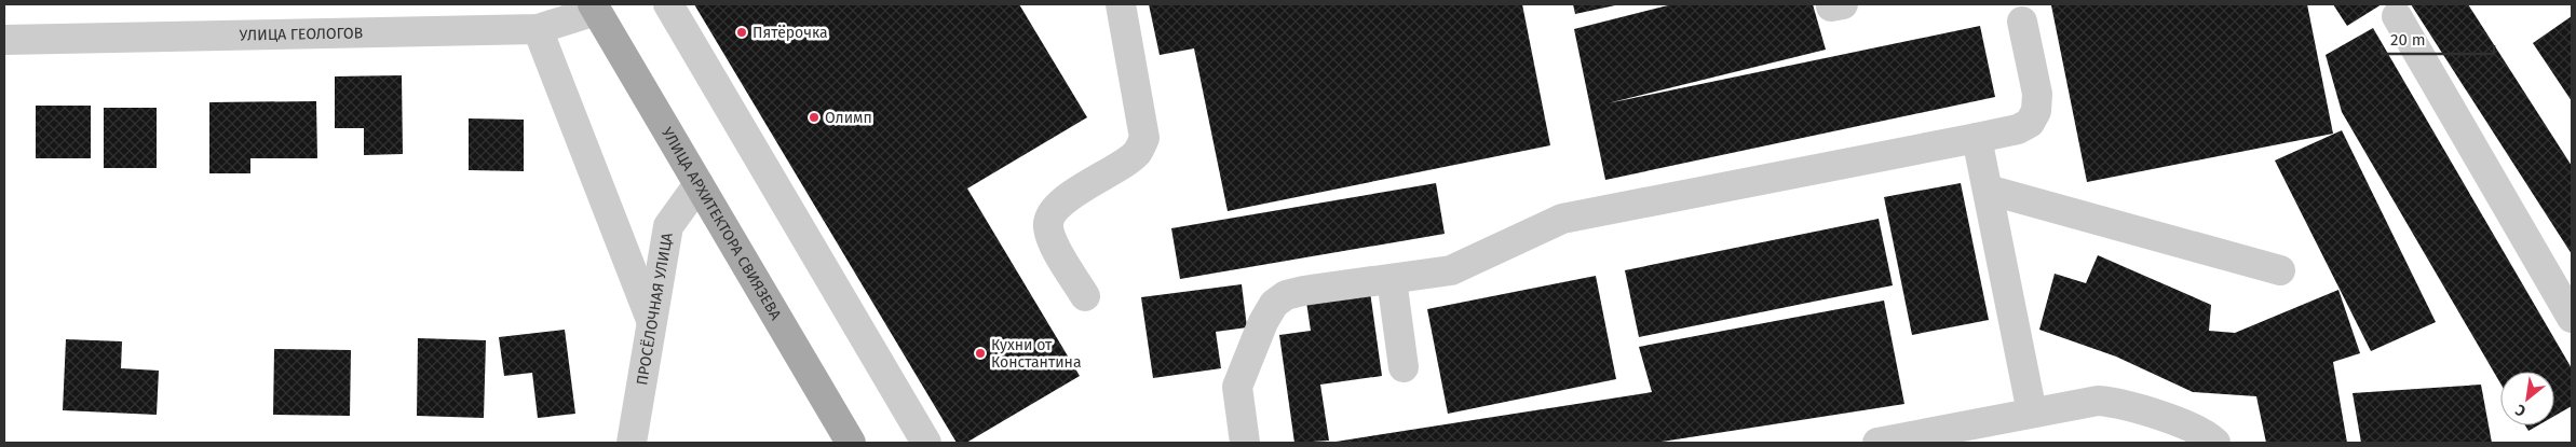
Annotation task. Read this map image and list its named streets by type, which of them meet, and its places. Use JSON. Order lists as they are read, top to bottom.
{
  "streets": {
    "main road": ["УЛИЦА АРХИТЕКТОРА СВИЯЗЕВА"],
    "street": ["УЛИЦА ГЕОЛОГОВ", "ПРОСЁЛОЧНАЯ УЛИЦА"]
  },
  "crossings": [
    ["УЛИЦА ГЕОЛОГОВ", "УЛИЦА АРХИТЕКТОРА СВИЯЗЕВА"],
    ["УЛИЦА АРХИТЕКТОРА СВИЯЗЕВА", "ПРОСЁЛОЧНАЯ УЛИЦА"]
  ],
  "places": ["Пятёрочка", "Олимп", "Кухни от Константина"],
  "scale_bar": "20 m",
  "north": "bottom left"
}
